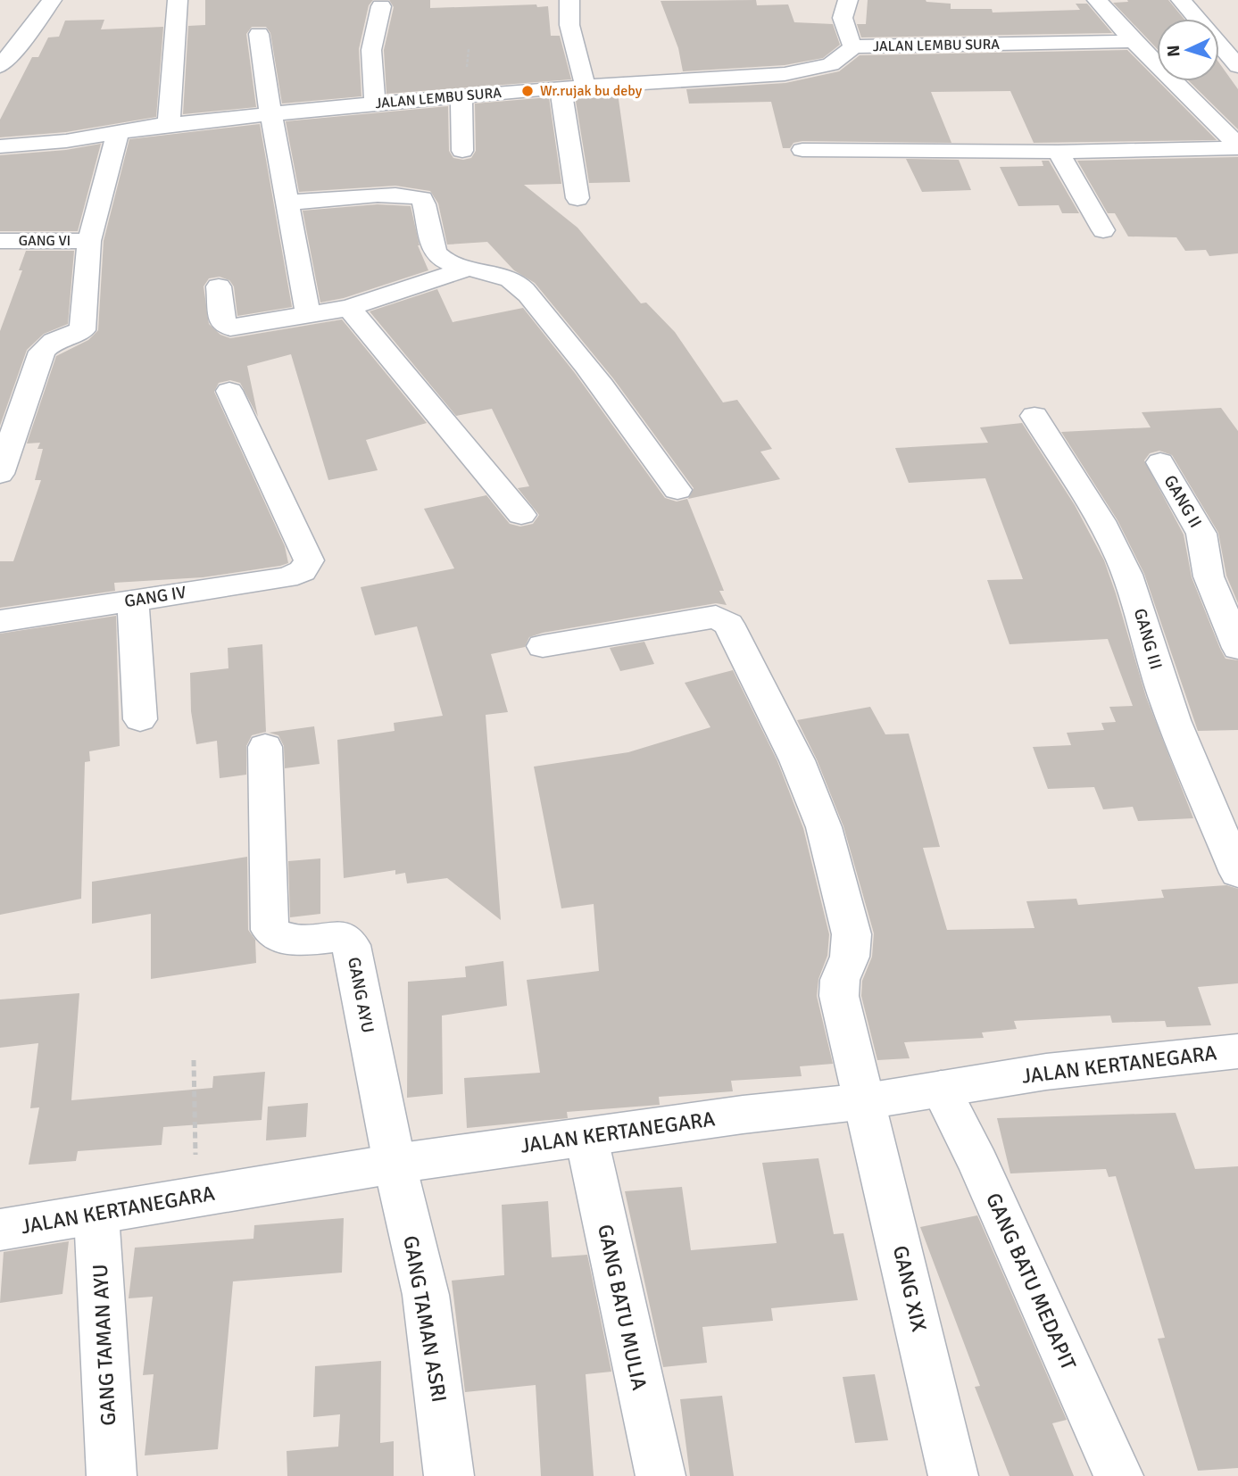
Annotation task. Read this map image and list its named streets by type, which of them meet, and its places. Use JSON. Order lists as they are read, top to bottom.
{
  "streets": {
    "street": [
      "JALAN LEMBU SURA",
      "GANG VI",
      "GANG II",
      "GANG IV",
      "GANG III",
      "GANG AYU",
      "JALAN KERTANEGARA",
      "GANG BATU MEDAPIT",
      "GANG XIX",
      "GANG BATU MULIA",
      "GANG TAMAN ASRI",
      "GANG TAMAN AYU"
    ]
  },
  "crossings": [
    ["GANG AYU", "JALAN KERTANEGARA"],
    ["GANG AYU", "GANG TAMAN ASRI"],
    ["JALAN KERTANEGARA", "GANG BATU MEDAPIT"],
    ["JALAN KERTANEGARA", "GANG XIX"],
    ["JALAN KERTANEGARA", "GANG BATU MULIA"],
    ["JALAN KERTANEGARA", "GANG TAMAN ASRI"],
    ["JALAN KERTANEGARA", "GANG TAMAN AYU"]
  ],
  "places": ["Wr.rujak bu deby"],
  "north": "left"
}
